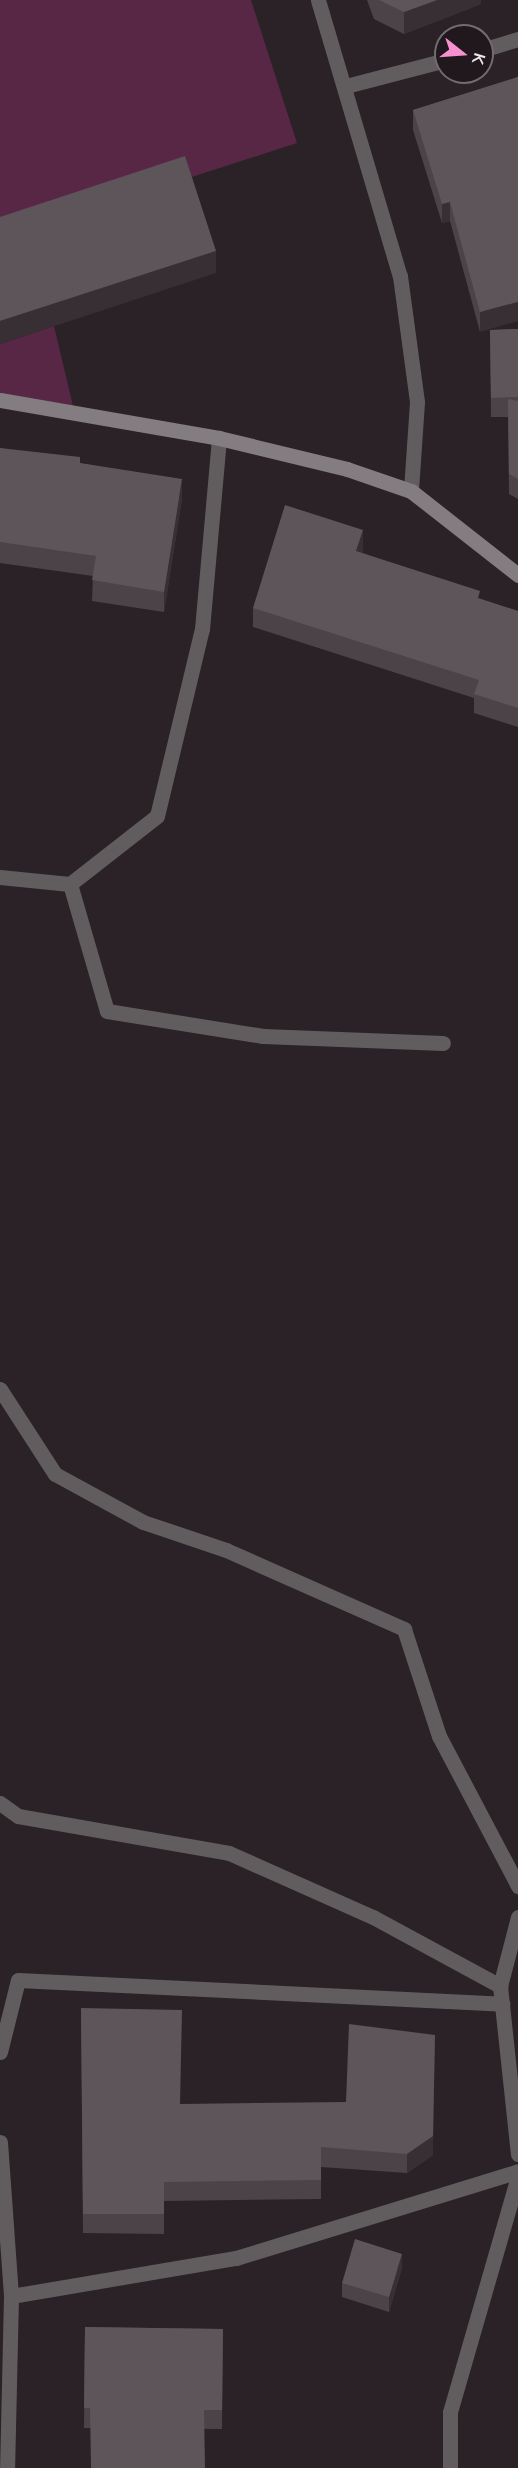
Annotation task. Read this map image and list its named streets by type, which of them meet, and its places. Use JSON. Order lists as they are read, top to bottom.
{
  "north": "right"
}
